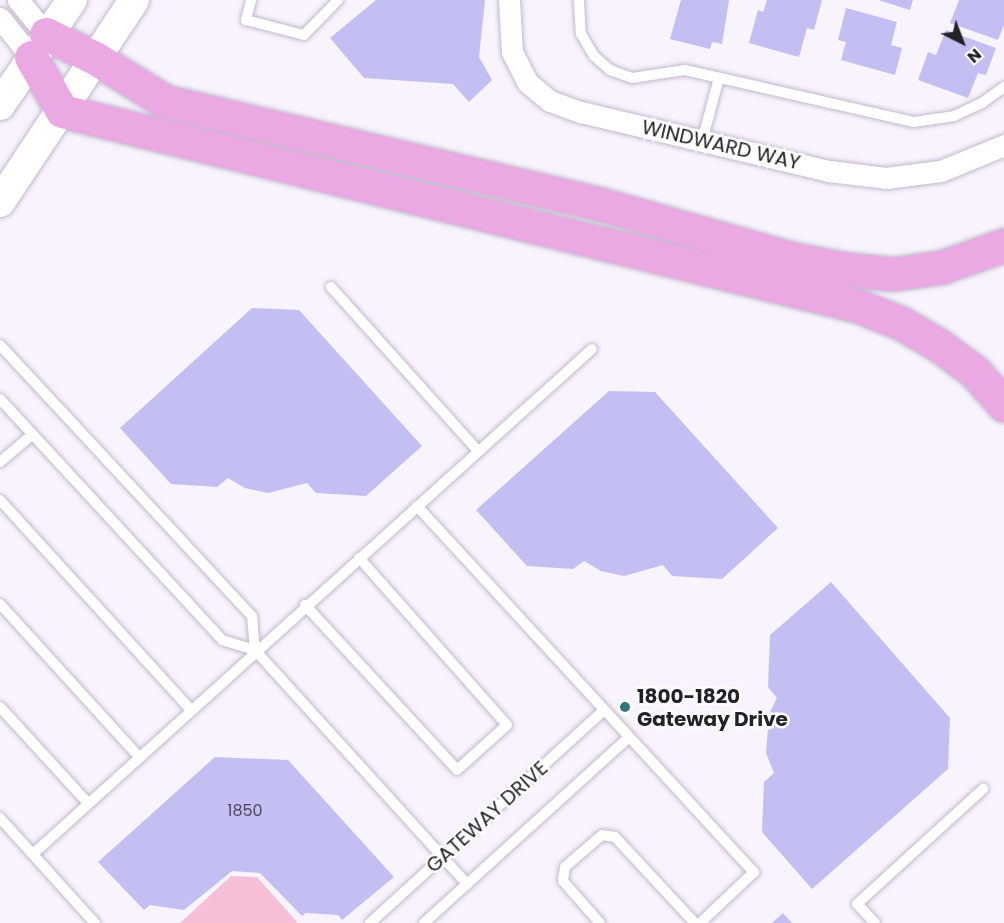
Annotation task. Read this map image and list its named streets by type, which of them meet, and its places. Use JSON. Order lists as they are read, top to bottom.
{
  "streets": {
    "street": ["WINDWARD WAY"],
    "lane": ["GATEWAY DRIVE"]
  },
  "places": ["1800-1820 Gateway Drive"],
  "house_numbers": ["1850"],
  "north": "bottom right"
}
